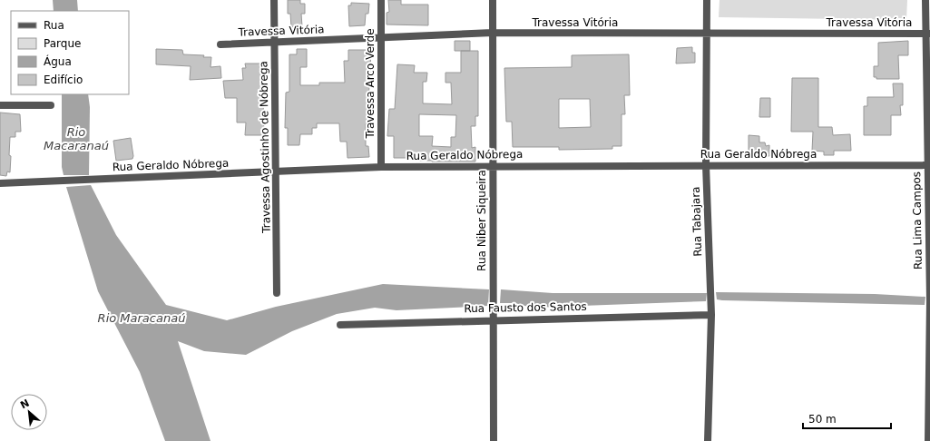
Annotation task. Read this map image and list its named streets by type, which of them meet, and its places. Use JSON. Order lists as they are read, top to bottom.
{
  "streets": {
    "street": [
      "Travessa Vitória",
      "Travessa Arco Verde",
      "Travessa Agostinho de Nóbrega",
      "Rua Geraldo Nóbrega",
      "Rua Niber Siqueira",
      "Rua Lima Campos",
      "Rua Tabajara",
      "Rua Fausto dos Santos"
    ]
  },
  "crossings": [
    ["Travessa Vitória", "Travessa Arco Verde"],
    ["Travessa Vitória", "Travessa Agostinho de Nóbrega"],
    ["Travessa Vitória", "Rua Niber Siqueira"],
    ["Travessa Vitória", "Rua Lima Campos"],
    ["Travessa Vitória", "Rua Tabajara"],
    ["Travessa Arco Verde", "Rua Geraldo Nóbrega"],
    ["Travessa Agostinho de Nóbrega", "Rua Geraldo Nóbrega"],
    ["Rua Geraldo Nóbrega", "Rua Niber Siqueira"],
    ["Rua Geraldo Nóbrega", "Rua Lima Campos"],
    ["Rua Geraldo Nóbrega", "Rua Tabajara"],
    ["Rua Niber Siqueira", "Rua Fausto dos Santos"],
    ["Rua Tabajara", "Rua Fausto dos Santos"]
  ],
  "water": ["Rio Macaranaú", "Rio Maracanaú"],
  "legend": [
    "Rua",
    "Parque",
    "Água",
    "Edifício"
  ],
  "scale_bar": "50 m",
  "north": "top left"
}
